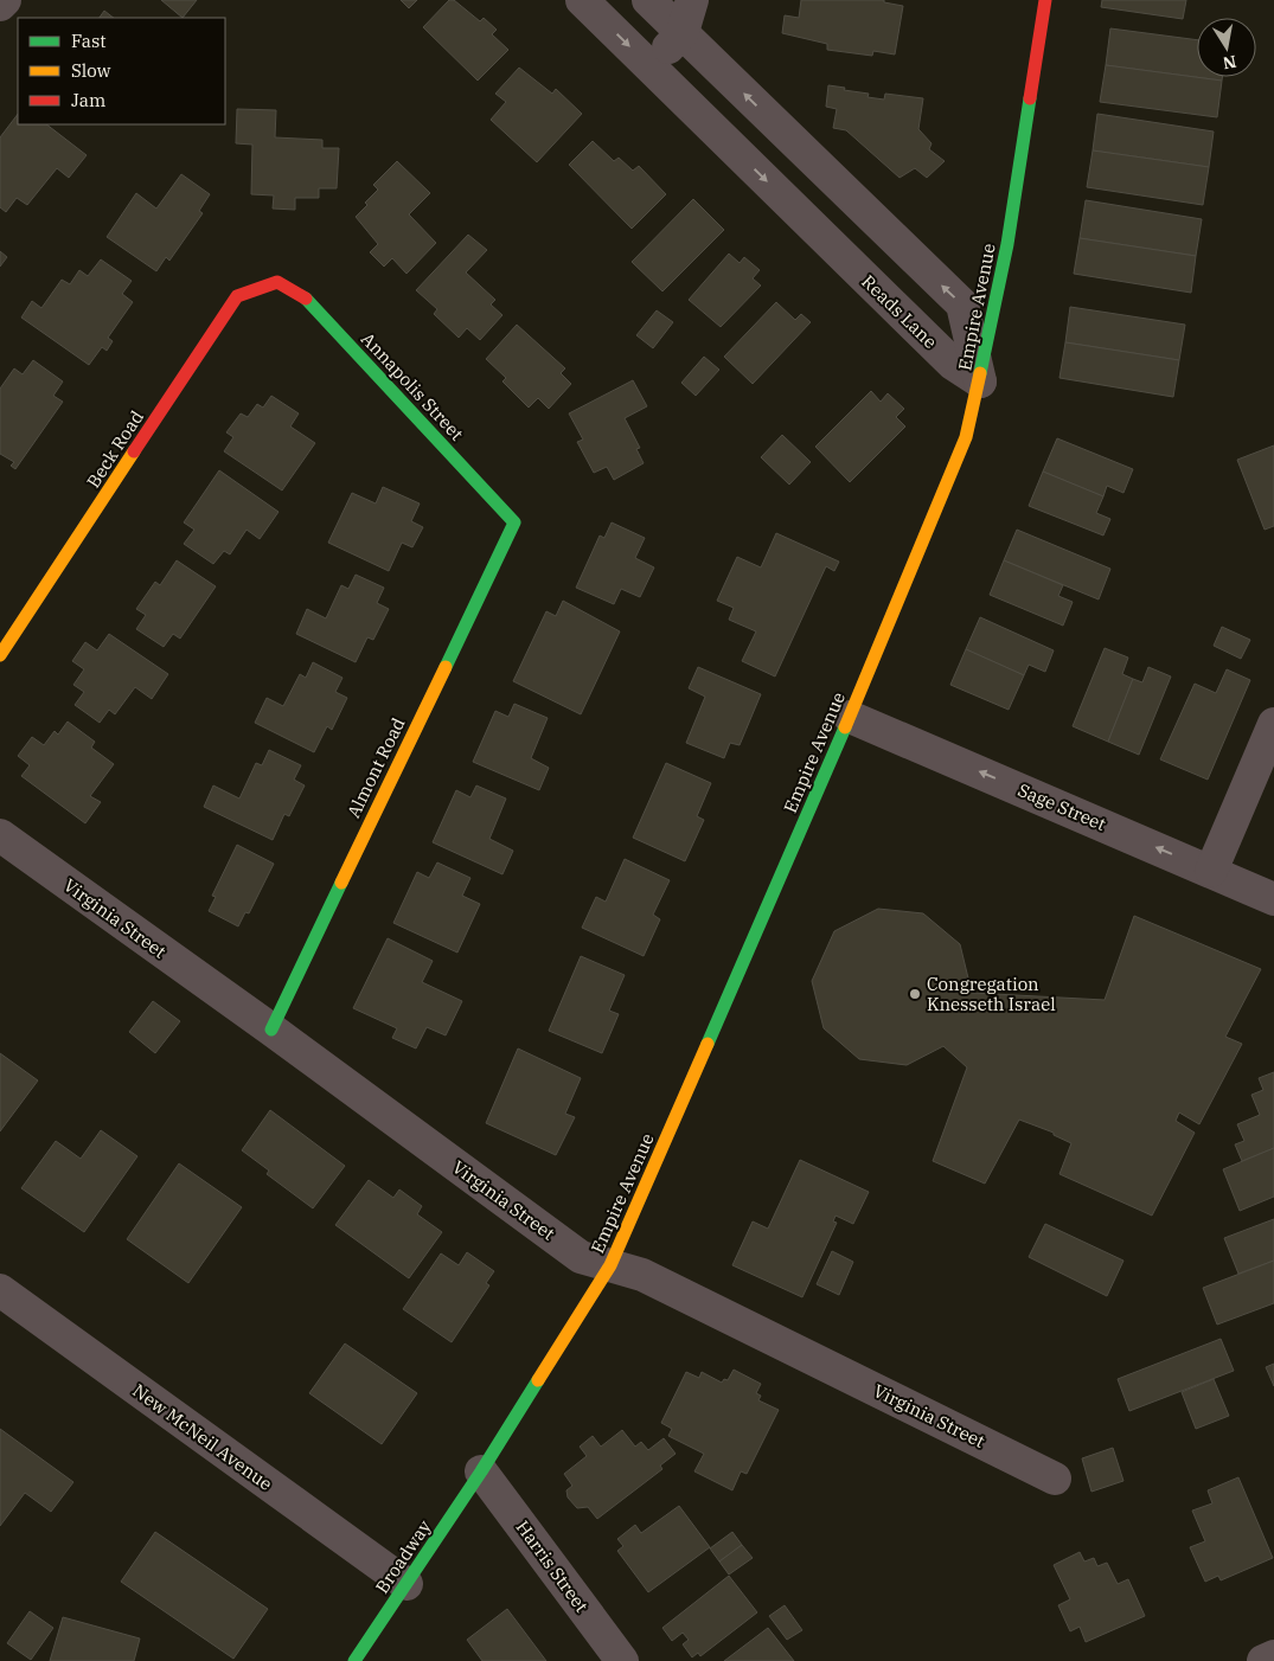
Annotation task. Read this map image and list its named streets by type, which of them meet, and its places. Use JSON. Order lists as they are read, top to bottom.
{
  "streets": {
    "main road": [
      "Empire Avenue",
      "Annapolis Street",
      "Beck Road",
      "Almont Road",
      "Broadway"
    ],
    "street": [
      "Reads Lane",
      "Sage Street",
      "Virginia Street",
      "New McNeil Avenue",
      "Harris Street"
    ]
  },
  "crossings": [
    ["Empire Avenue", "Reads Lane"],
    ["Empire Avenue", "Sage Street"],
    ["Empire Avenue", "Virginia Street"],
    ["Empire Avenue", "Broadway"],
    ["Empire Avenue", "Harris Street"],
    ["Annapolis Street", "Beck Road"],
    ["Annapolis Street", "Almont Road"],
    ["Almont Road", "Virginia Street"],
    ["New McNeil Avenue", "Broadway"],
    ["Broadway", "Harris Street"]
  ],
  "one_way": ["Sage Street"],
  "places": ["Congregation Knesseth Israel"],
  "legend": ["Fast", "Slow", "Jam"],
  "north": "bottom"
}
